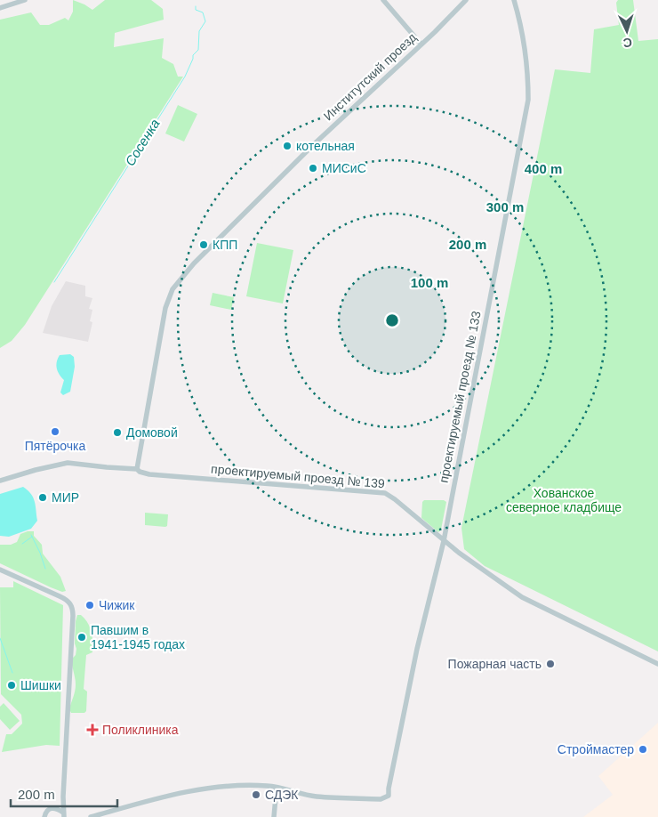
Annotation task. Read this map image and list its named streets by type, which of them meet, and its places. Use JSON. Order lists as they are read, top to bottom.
{
  "streets": {
    "street": ["Институтский проезд", "проектируемый проезд № 133", "проектируемый проезд № 139"]
  },
  "crossings": [
    ["Институтский проезд", "проектируемый проезд № 139"],
    ["проектируемый проезд № 133", "проектируемый проезд № 139"]
  ],
  "water": ["Сосенка"],
  "parks": ["Хованское северное кладбище"],
  "places": {
    "other": [
      "котельная",
      "МИСиС",
      "КПП",
      "Пятёрочка",
      "Домовой",
      "МИР",
      "Чижик",
      "Павшим в 1941-1945 годах",
      "Пожарная часть",
      "Шишки",
      "Строймастер",
      "СДЭК"
    ],
    "health": ["Поликлиника"]
  },
  "scale_bar": "200 m",
  "north": "bottom",
  "rings": [
    "400 m",
    "300 m",
    "200 m",
    "100 m"
  ]
}
